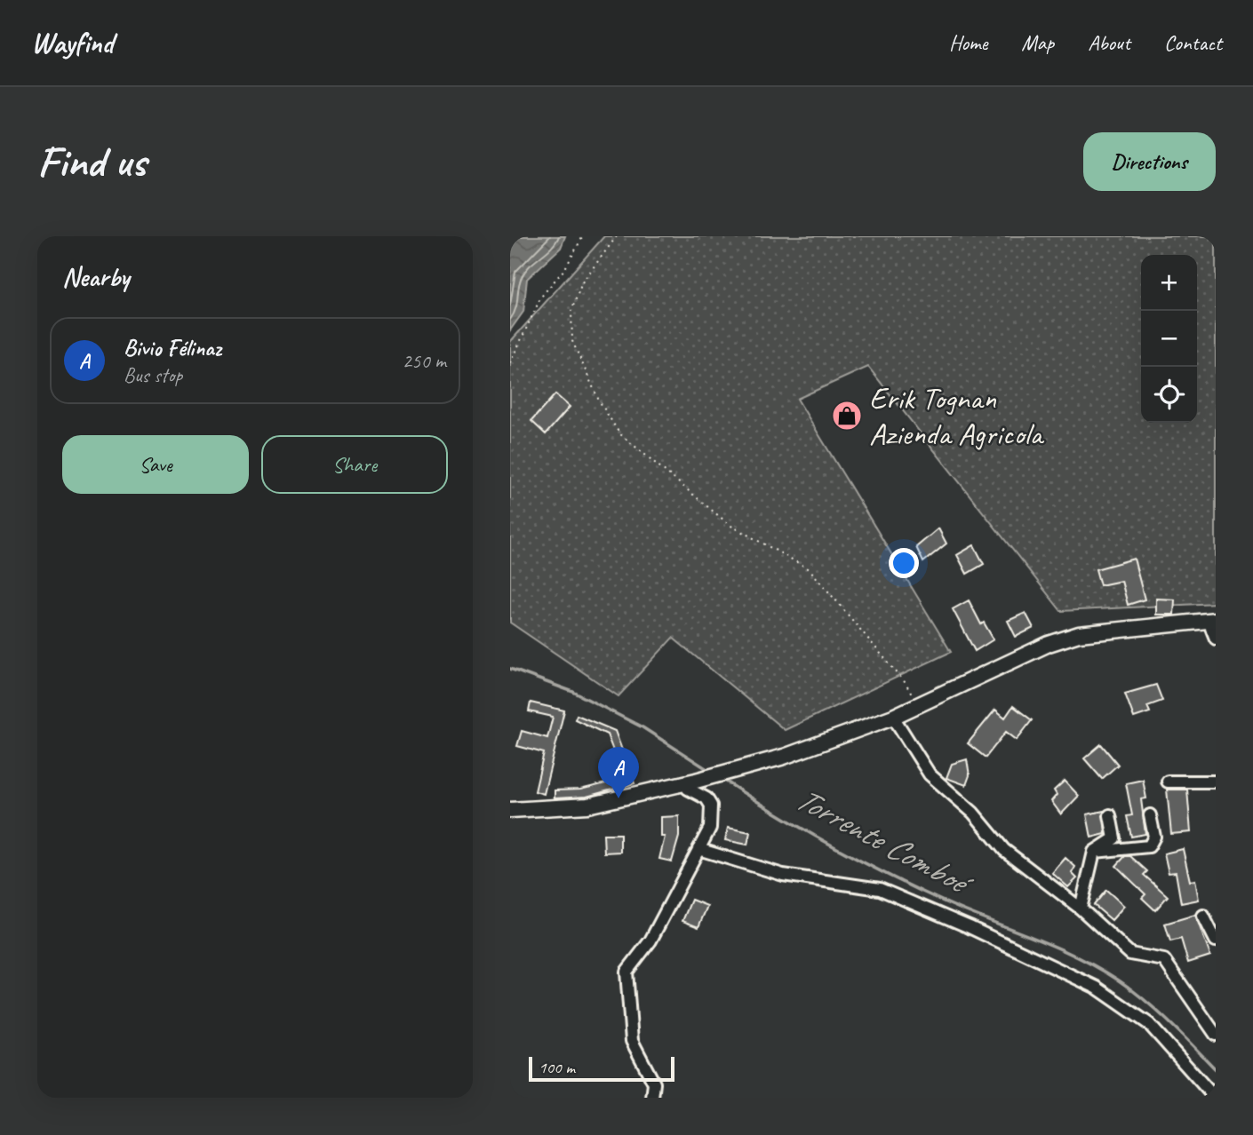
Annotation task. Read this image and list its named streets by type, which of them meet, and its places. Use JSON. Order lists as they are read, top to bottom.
{
  "water": ["Torrente Comboé"],
  "places": {
    "shop": ["Erik Tognan Azienda Agricola"]
  },
  "scale_bar": "100 m",
  "page": {
    "header": "Wayfind",
    "nav": [
      "Home",
      "Map",
      "About",
      "Contact"
    ],
    "buttons": [
      "Directions",
      ["Save", "Share"]
    ],
    "title": "Find us",
    "heading": "Nearby",
    "map_buttons": ["+", "−"],
    "list": [
      {
        "mark": "A",
        "name": "Bivio Félinaz",
        "note": "Bus stop",
        "value": "250 m"
      }
    ],
    "pins": "A",
    "scale": "100 m"
  }
}
